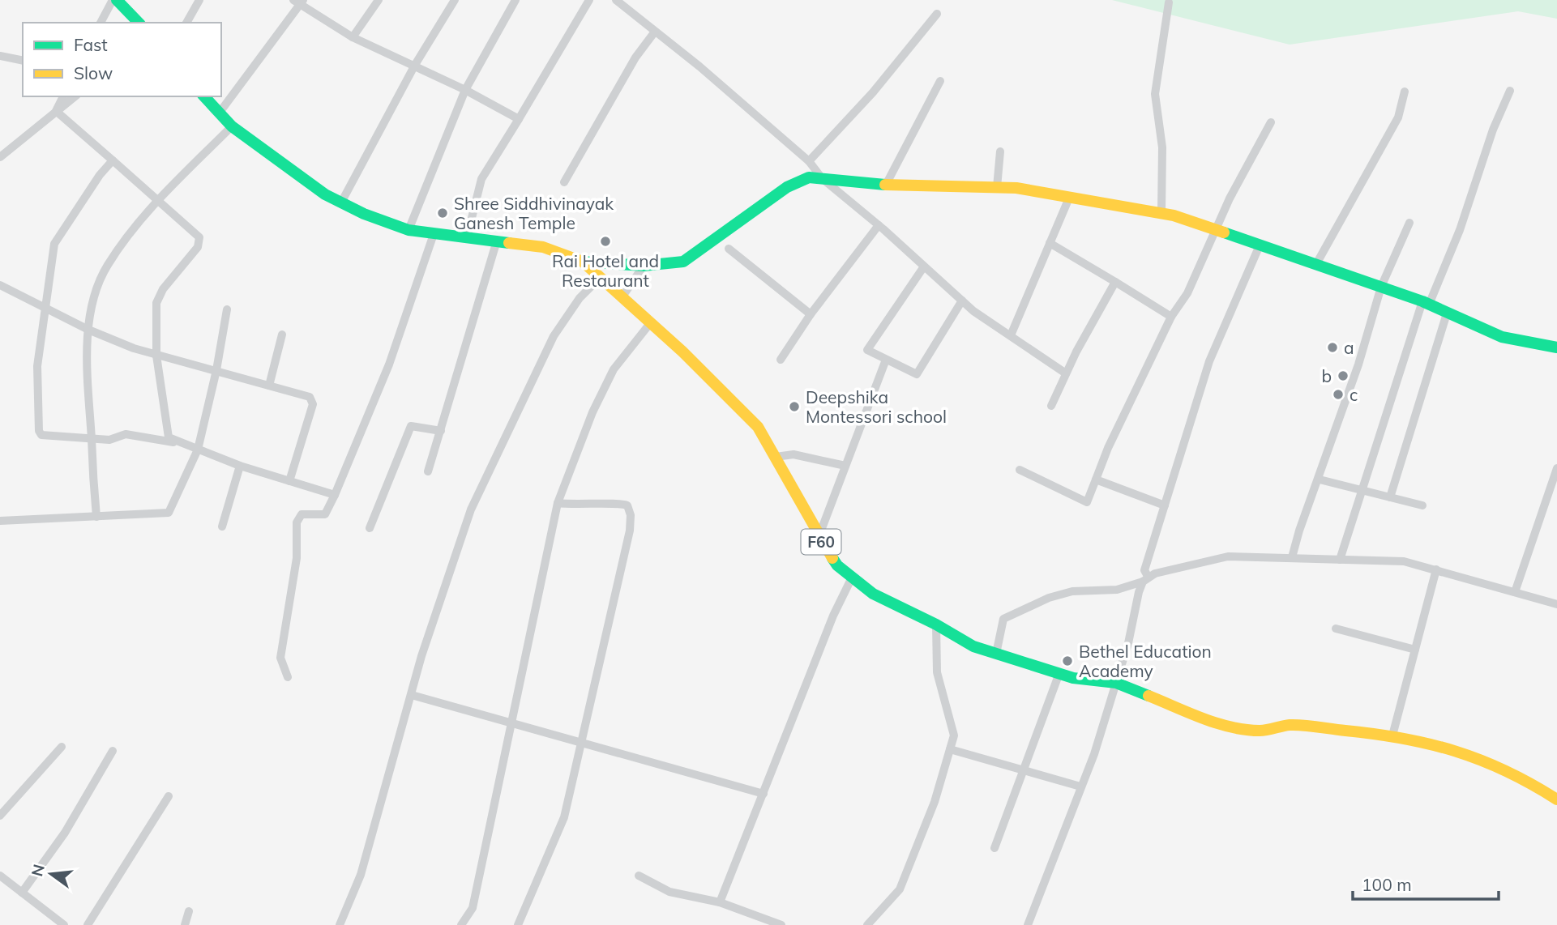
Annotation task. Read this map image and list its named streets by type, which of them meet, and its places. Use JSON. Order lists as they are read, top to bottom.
{
  "streets": {
    "main road": ["F60"]
  },
  "places": [
    "Shree Siddhivinayak Ganesh Temple",
    "Rai Hotel and Restaurant",
    "a",
    "b",
    "c",
    "Deepshika Montessori school",
    "Bethel Education Academy"
  ],
  "legend": ["Fast", "Slow"],
  "scale_bar": "100 m",
  "north": "left"
}
